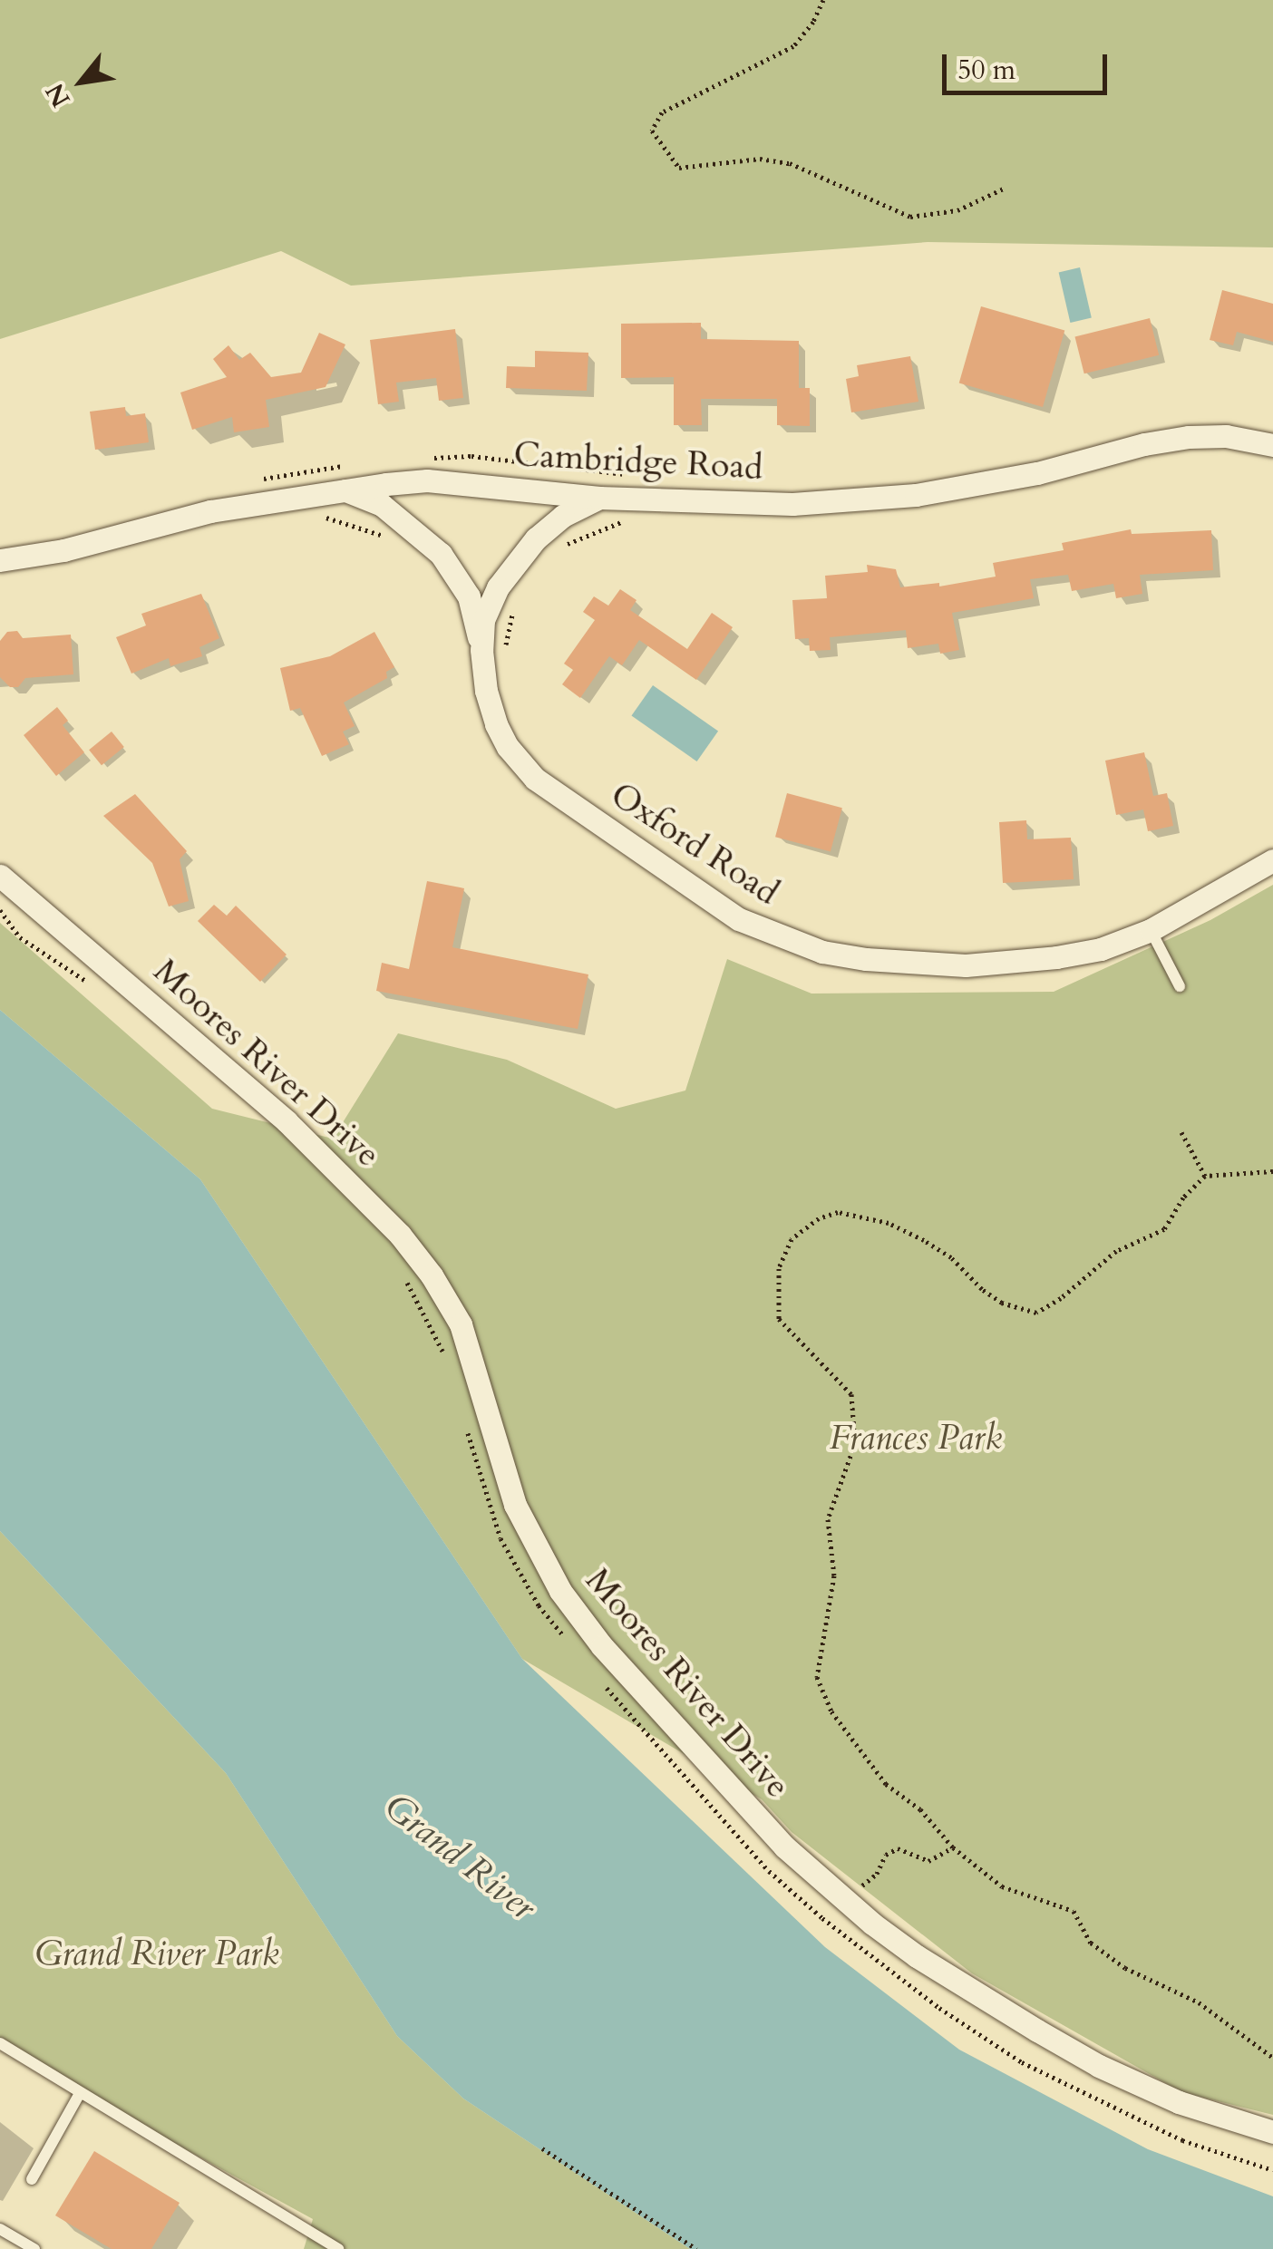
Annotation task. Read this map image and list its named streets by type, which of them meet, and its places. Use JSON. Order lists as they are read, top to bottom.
{
  "streets": {
    "street": ["Cambridge Road", "Oxford Road", "Moores River Drive"]
  },
  "crossings": [
    ["Cambridge Road", "Oxford Road"]
  ],
  "water": ["Grand River"],
  "parks": ["Frances Park", "Grand River Park"],
  "scale_bar": "50 m",
  "north": "bottom left"
}
